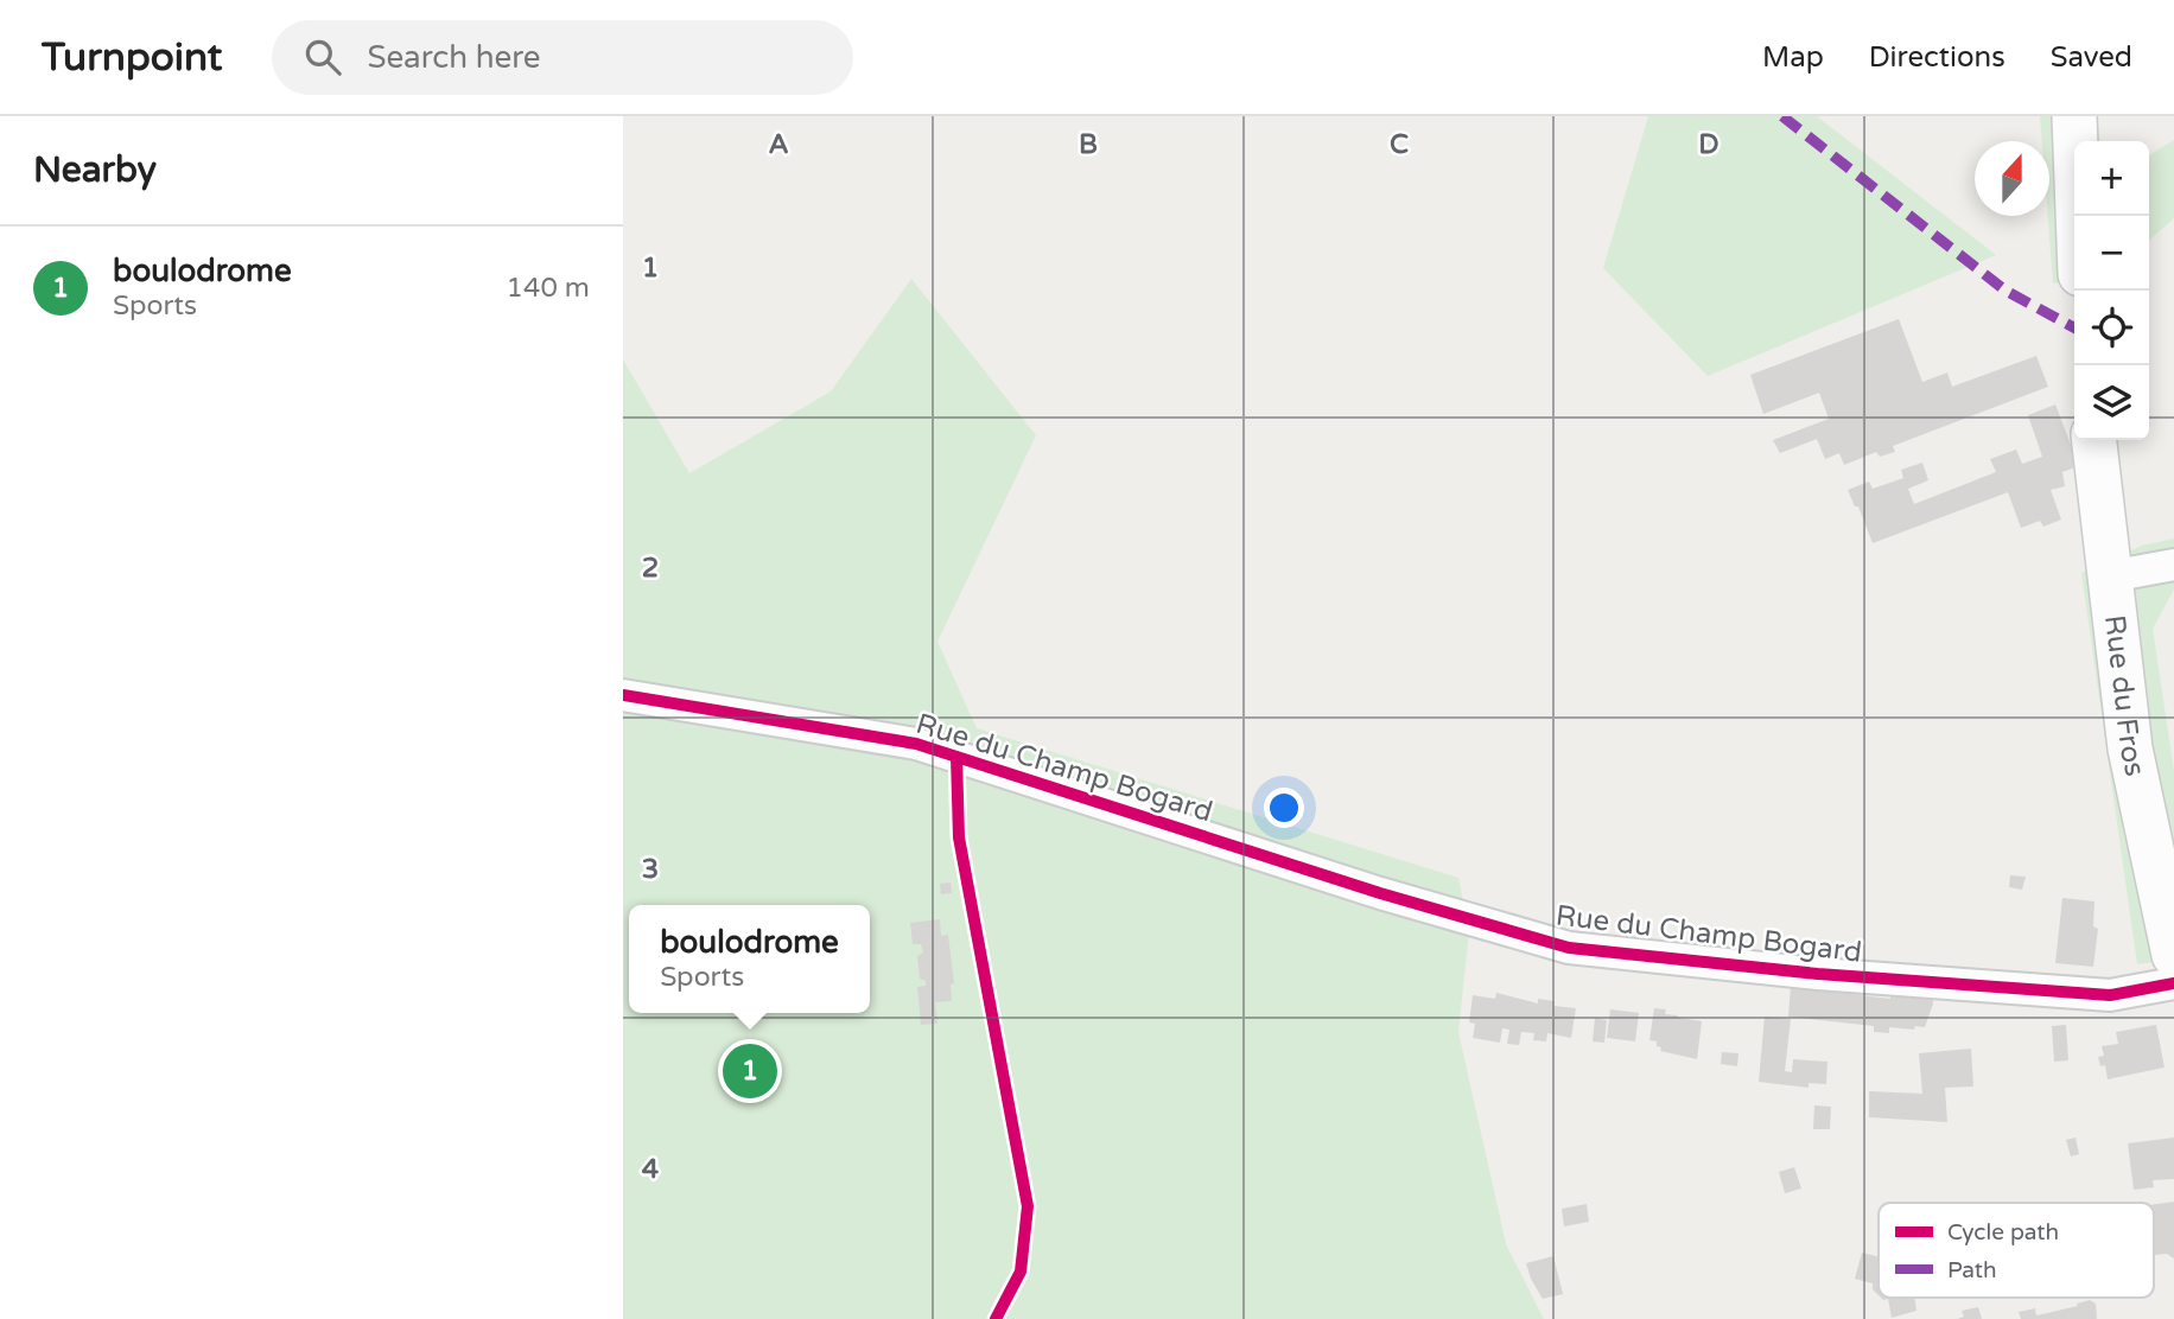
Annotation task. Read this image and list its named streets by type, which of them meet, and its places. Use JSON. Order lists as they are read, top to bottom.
{
  "streets": {
    "street": ["Rue du Fros", "Rue du Champ Bogard"]
  },
  "legend": ["Cycle path", "Path"],
  "north": "top",
  "page": {
    "header": "Turnpoint",
    "search": "Search here",
    "nav": ["Map", "Directions", "Saved"],
    "heading": "Nearby",
    "map_buttons": ["+", "−"],
    "list": [
      {
        "mark": "1",
        "name": "boulodrome",
        "note": "Sports",
        "value": "140 m"
      }
    ],
    "popup": ["boulodrome", "Sports"],
    "pins": "1"
  },
  "grid": {
    "columns": [
      "A",
      "B",
      "C",
      "D"
    ],
    "rows": [
      "1",
      "2",
      "3",
      "4"
    ]
  }
}
